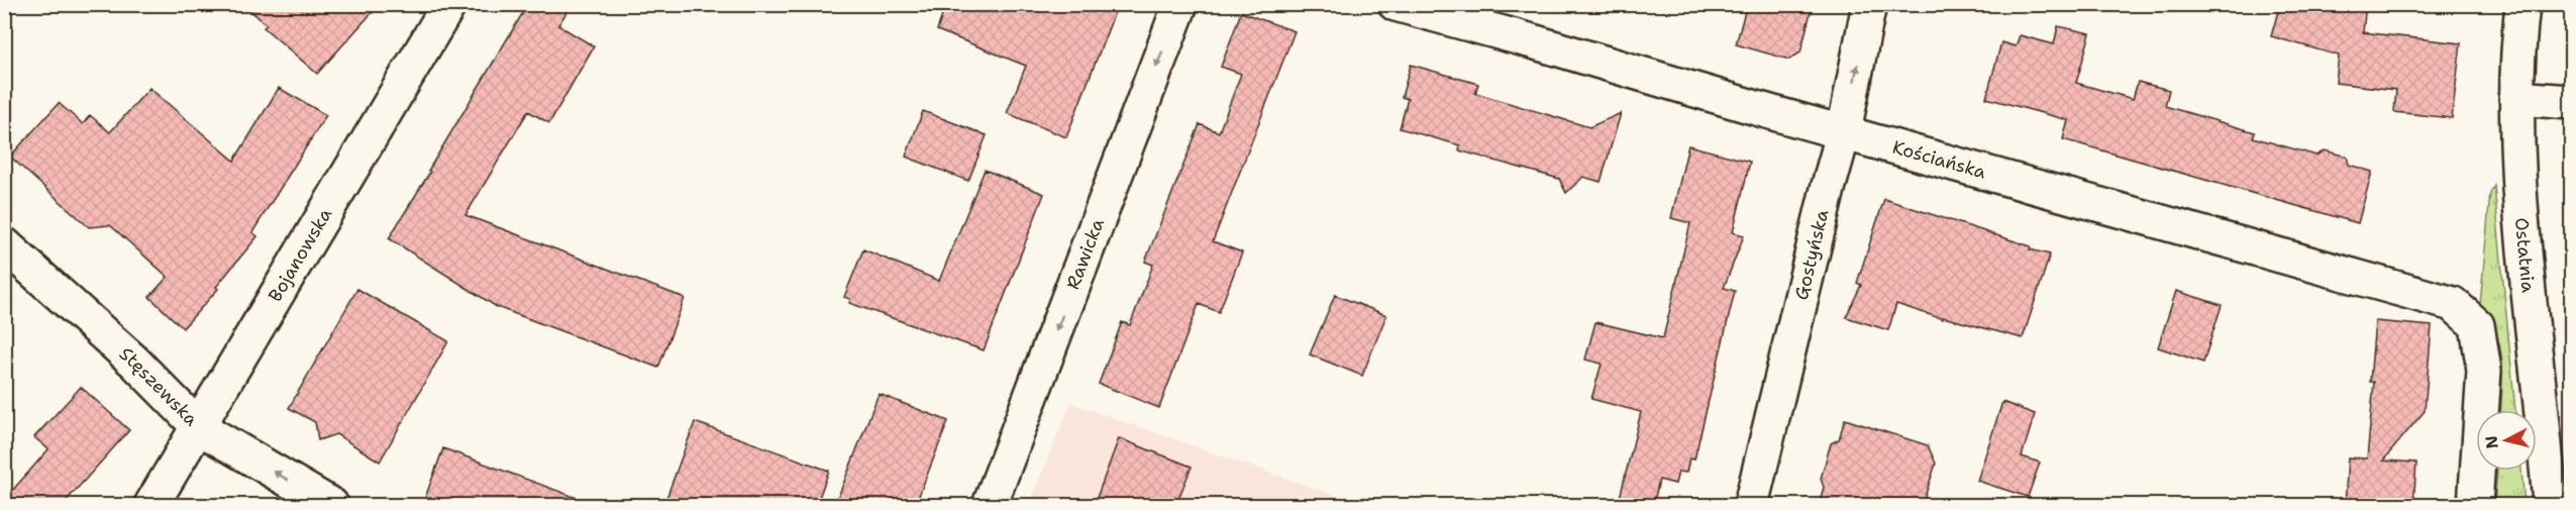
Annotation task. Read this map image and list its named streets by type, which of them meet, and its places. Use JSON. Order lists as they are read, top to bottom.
{
  "streets": {
    "street": [
      "Kościańska",
      "Rawicka",
      "Bojanowska",
      "Gostyńska",
      "Ostatnia",
      "Stęszewska"
    ]
  },
  "crossings": [
    ["Kościańska", "Gostyńska"],
    ["Bojanowska", "Stęszewska"]
  ],
  "one_way": ["Rawicka", "Stęszewska"],
  "north": "left"
}
